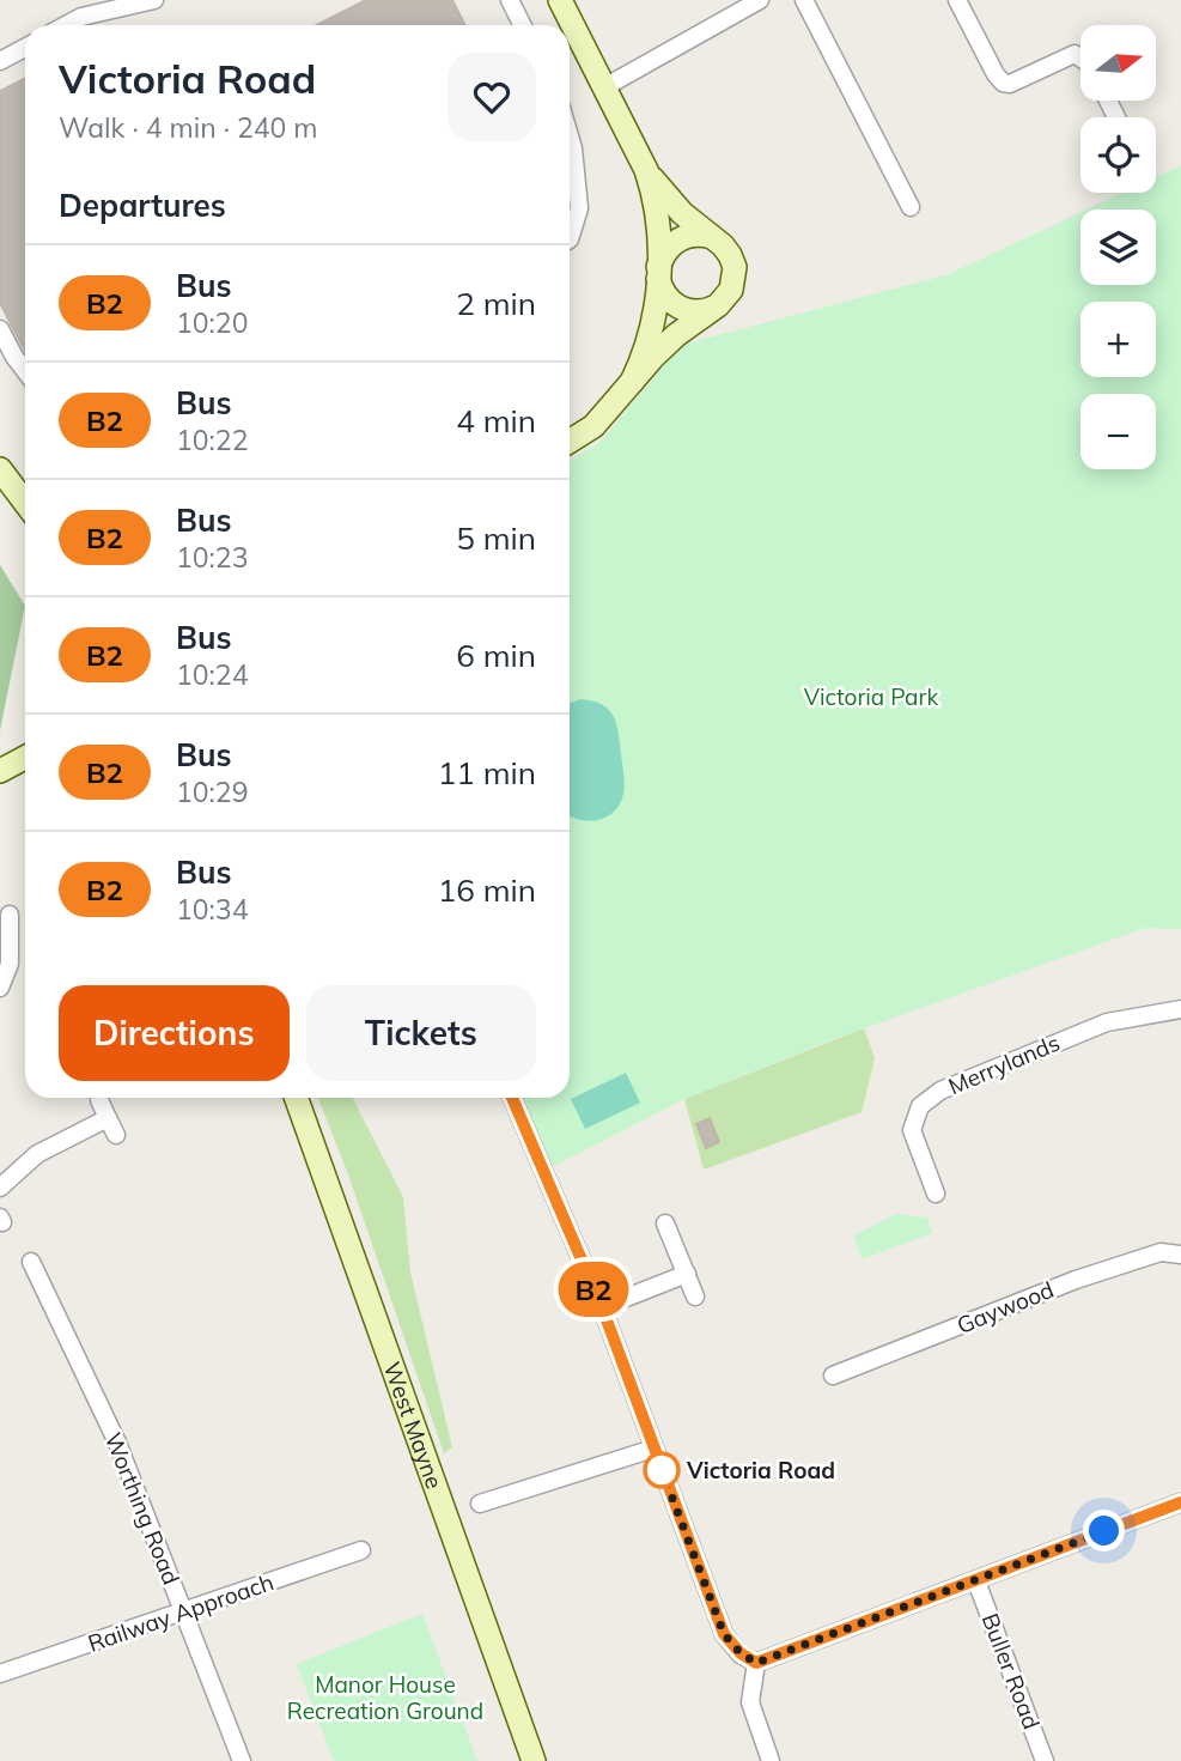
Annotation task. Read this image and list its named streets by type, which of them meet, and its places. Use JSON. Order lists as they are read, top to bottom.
{
  "streets": {
    "street": [
      "Merrylands",
      "Gaywood",
      "West Mayne",
      "Worthing Road",
      "Railway Approach",
      "Buller Road"
    ]
  },
  "crossings": [
    ["Worthing Road", "Railway Approach"]
  ],
  "parks": ["Victoria Park", "Manor House Recreation Ground"],
  "places": ["Victoria Road"],
  "lines": ["bus line B2"],
  "north": "right",
  "page": {
    "on_map": "B2",
    "map_buttons": ["+", "−"],
    "heading": [
      ["Victoria Road", "Walk · 4 min · 240 m"],
      "Departures"
    ],
    "list": [
      {
        "mark": "B2",
        "name": "Bus",
        "note": "10:20",
        "value": "2 min"
      },
      {
        "mark": "B2",
        "name": "Bus",
        "note": "10:22",
        "value": "4 min"
      },
      {
        "mark": "B2",
        "name": "Bus",
        "note": "10:23",
        "value": "5 min"
      },
      {
        "mark": "B2",
        "name": "Bus",
        "note": "10:24",
        "value": "6 min"
      },
      {
        "mark": "B2",
        "name": "Bus",
        "note": "10:29",
        "value": "11 min"
      },
      {
        "mark": "B2",
        "name": "Bus",
        "note": "10:34",
        "value": "16 min"
      }
    ],
    "buttons": ["Directions", "Tickets"]
  }
}
